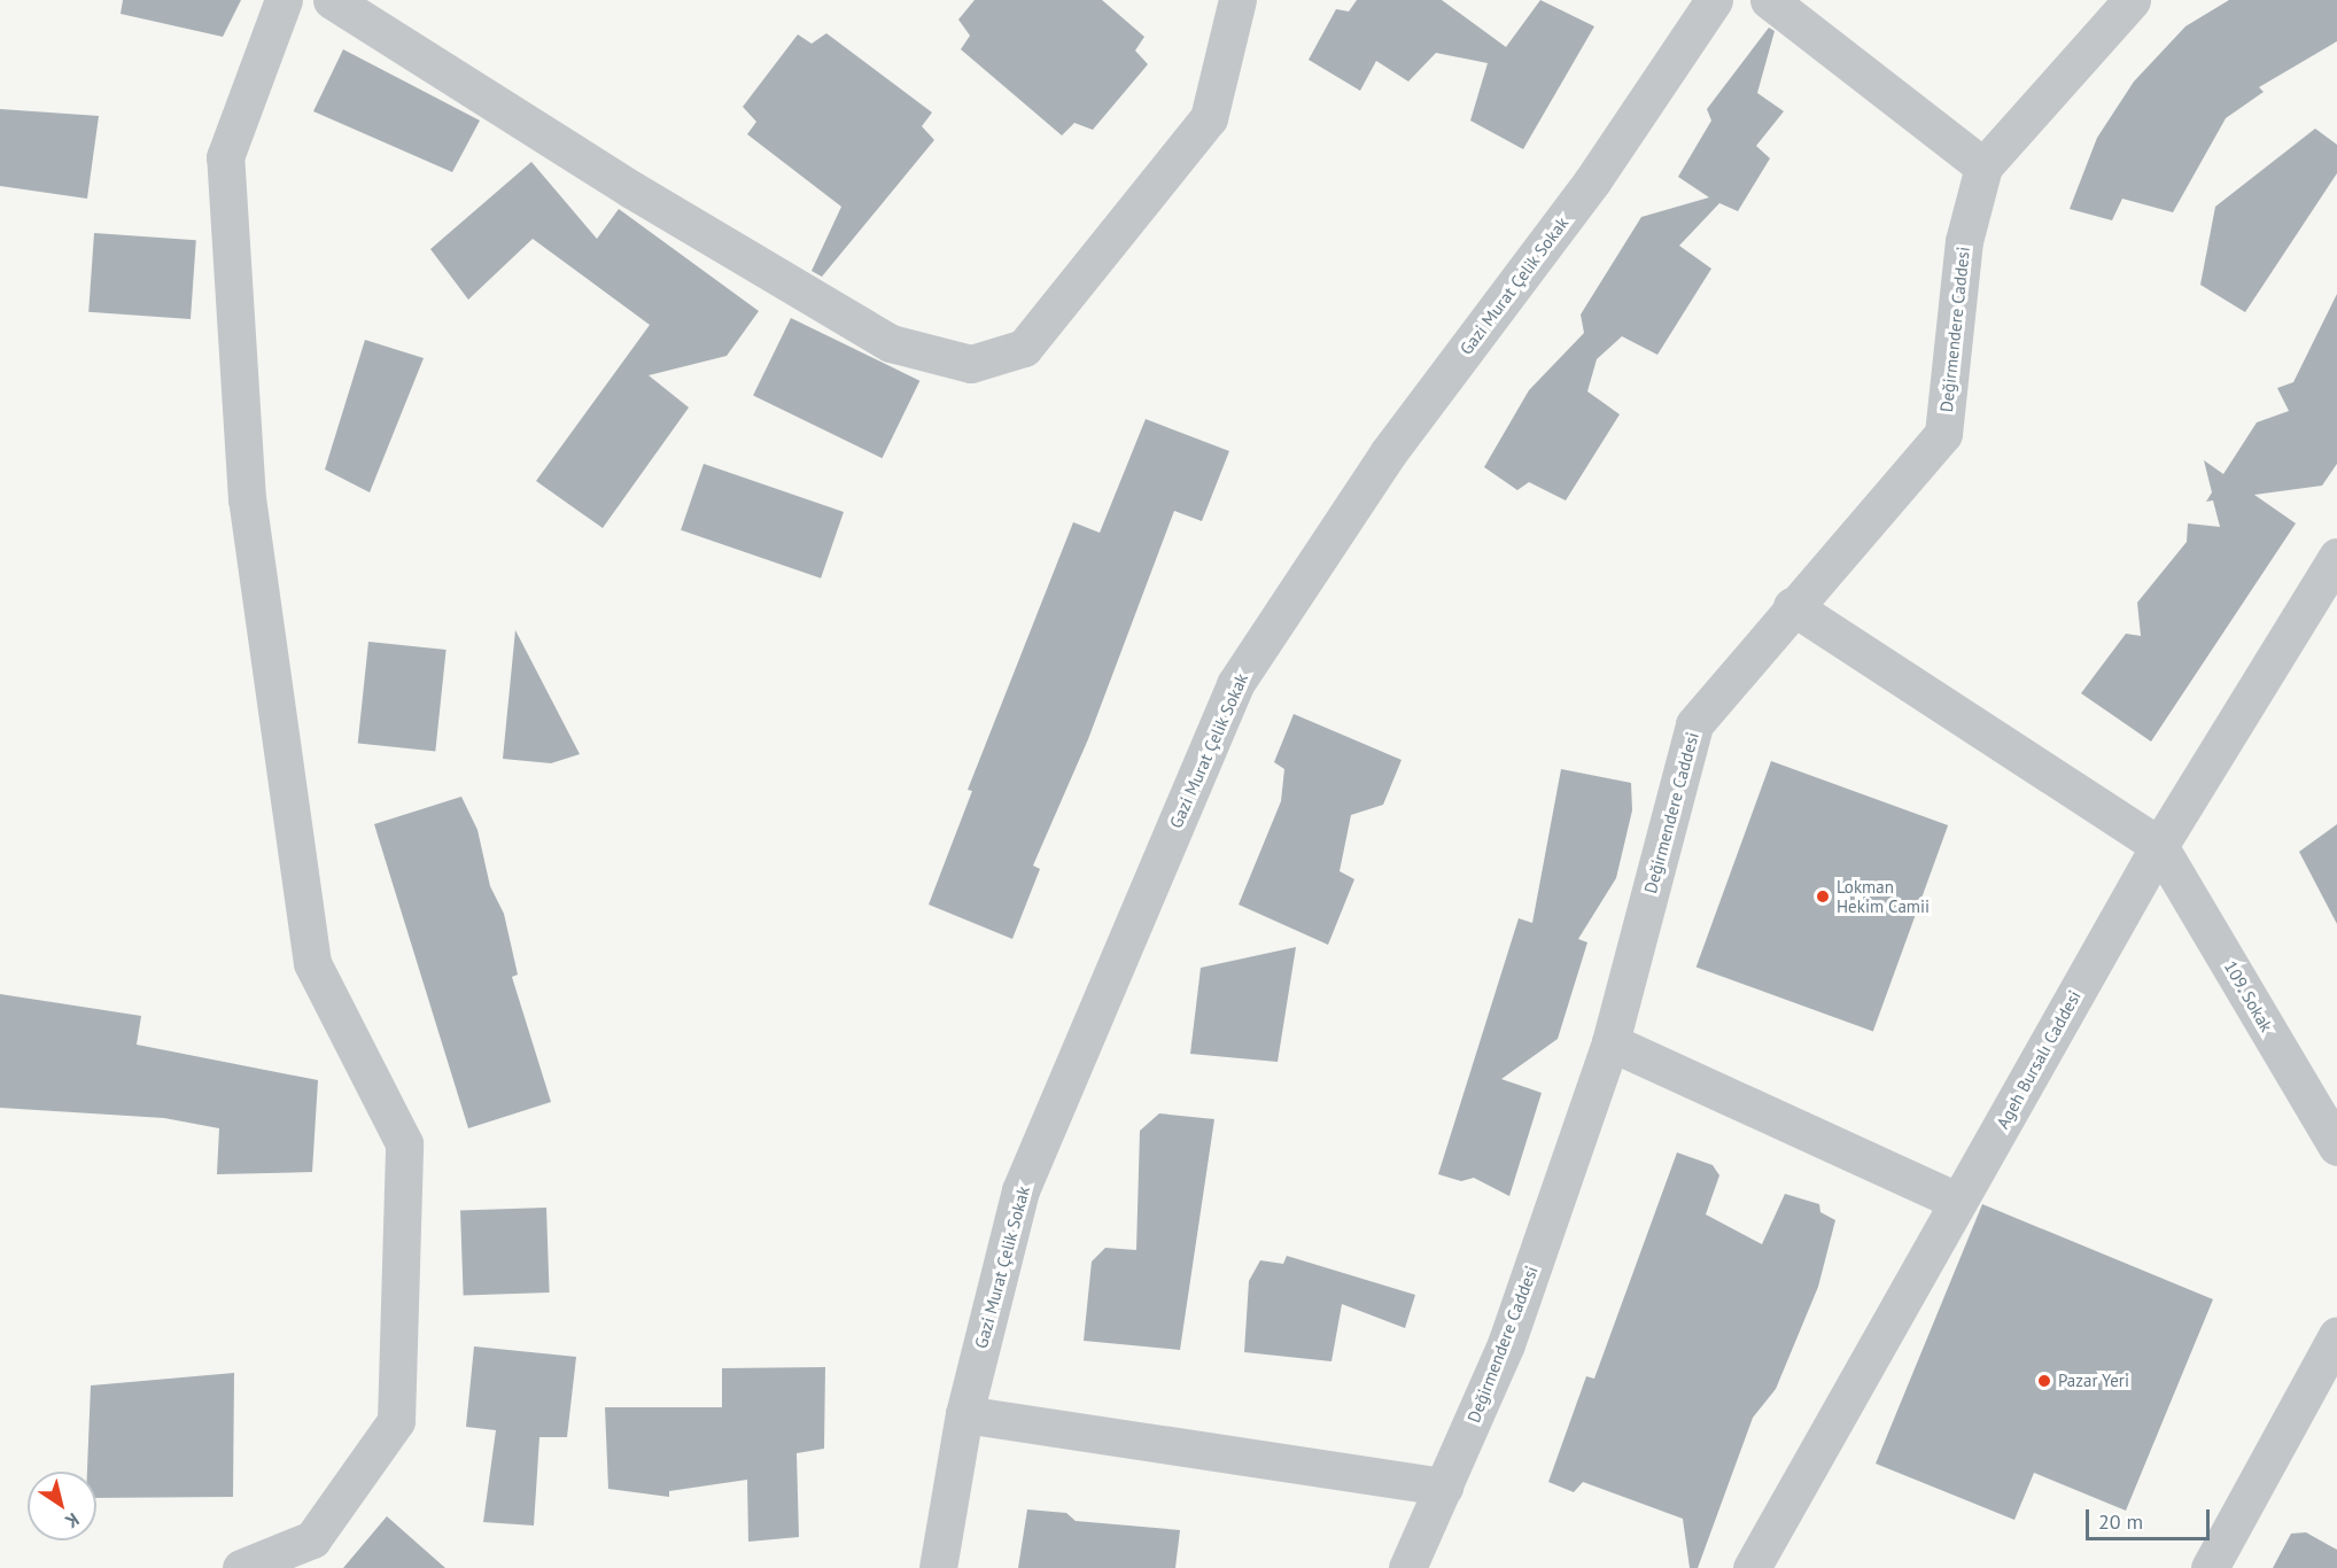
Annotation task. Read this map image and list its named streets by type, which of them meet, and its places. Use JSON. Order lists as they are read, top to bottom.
{
  "streets": {
    "street": [
      "Gazi Murat Çelik Sokak",
      "Değirmendere Caddesi",
      "109. Sokak",
      "Ageh Bursalı Caddesi"
    ]
  },
  "crossings": [
    ["109. Sokak", "Ageh Bursalı Caddesi"]
  ],
  "places": ["Lokman Hekim Camii", "Pazar Yeri"],
  "scale_bar": "20 m",
  "north": "bottom right"
}
